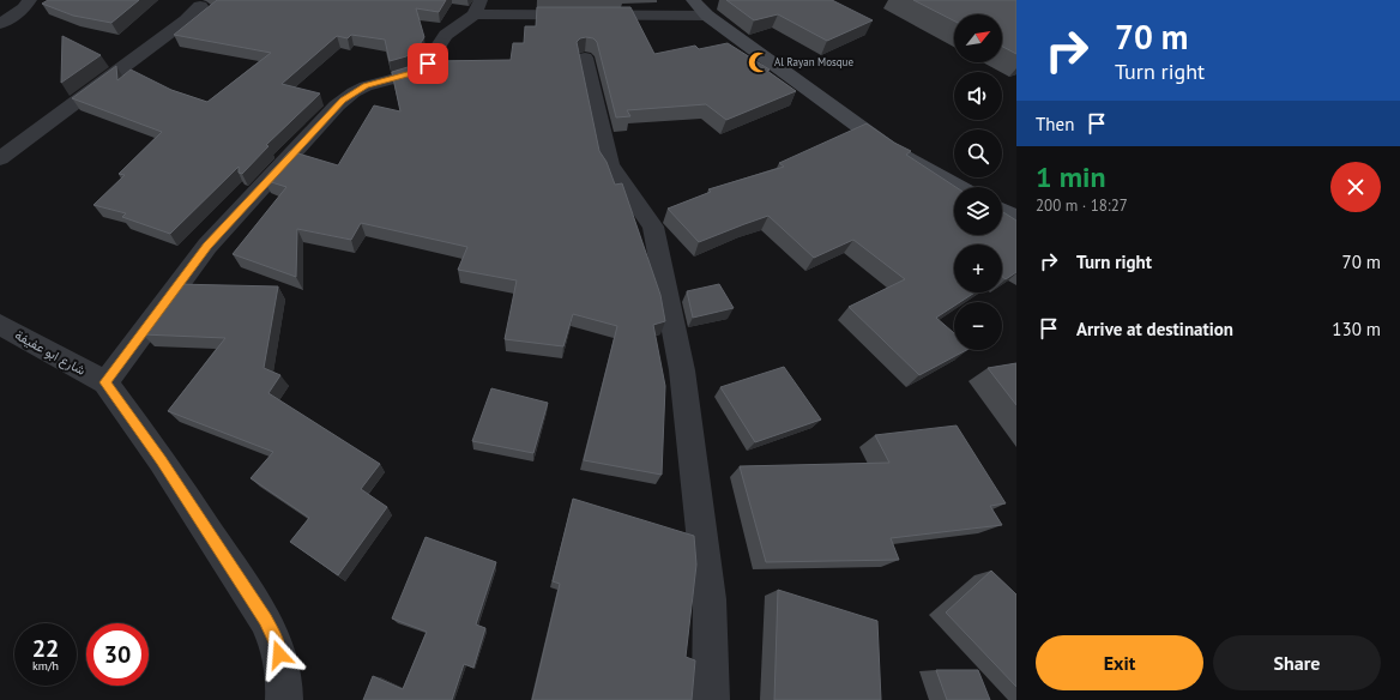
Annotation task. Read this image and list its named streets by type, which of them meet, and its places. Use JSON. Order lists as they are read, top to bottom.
{
  "streets": {
    "street": ["شارع ابو عفيفة"]
  },
  "places": {
    "mosque": ["Al Rayan Mosque"]
  },
  "north": "top right",
  "page": {
    "turn": ["70 m", "Turn right"],
    "map_buttons": ["+", "−"],
    "then": "Then",
    "heading": ["1 min", "200 m · 18:27"],
    "list": [
      {
        "name": "Turn right",
        "value": "70 m"
      },
      {
        "name": "Arrive at destination",
        "value": "130 m"
      }
    ],
    "speed": "22 km/h",
    "limit": "30",
    "buttons": ["Exit", "Share"]
  }
}
